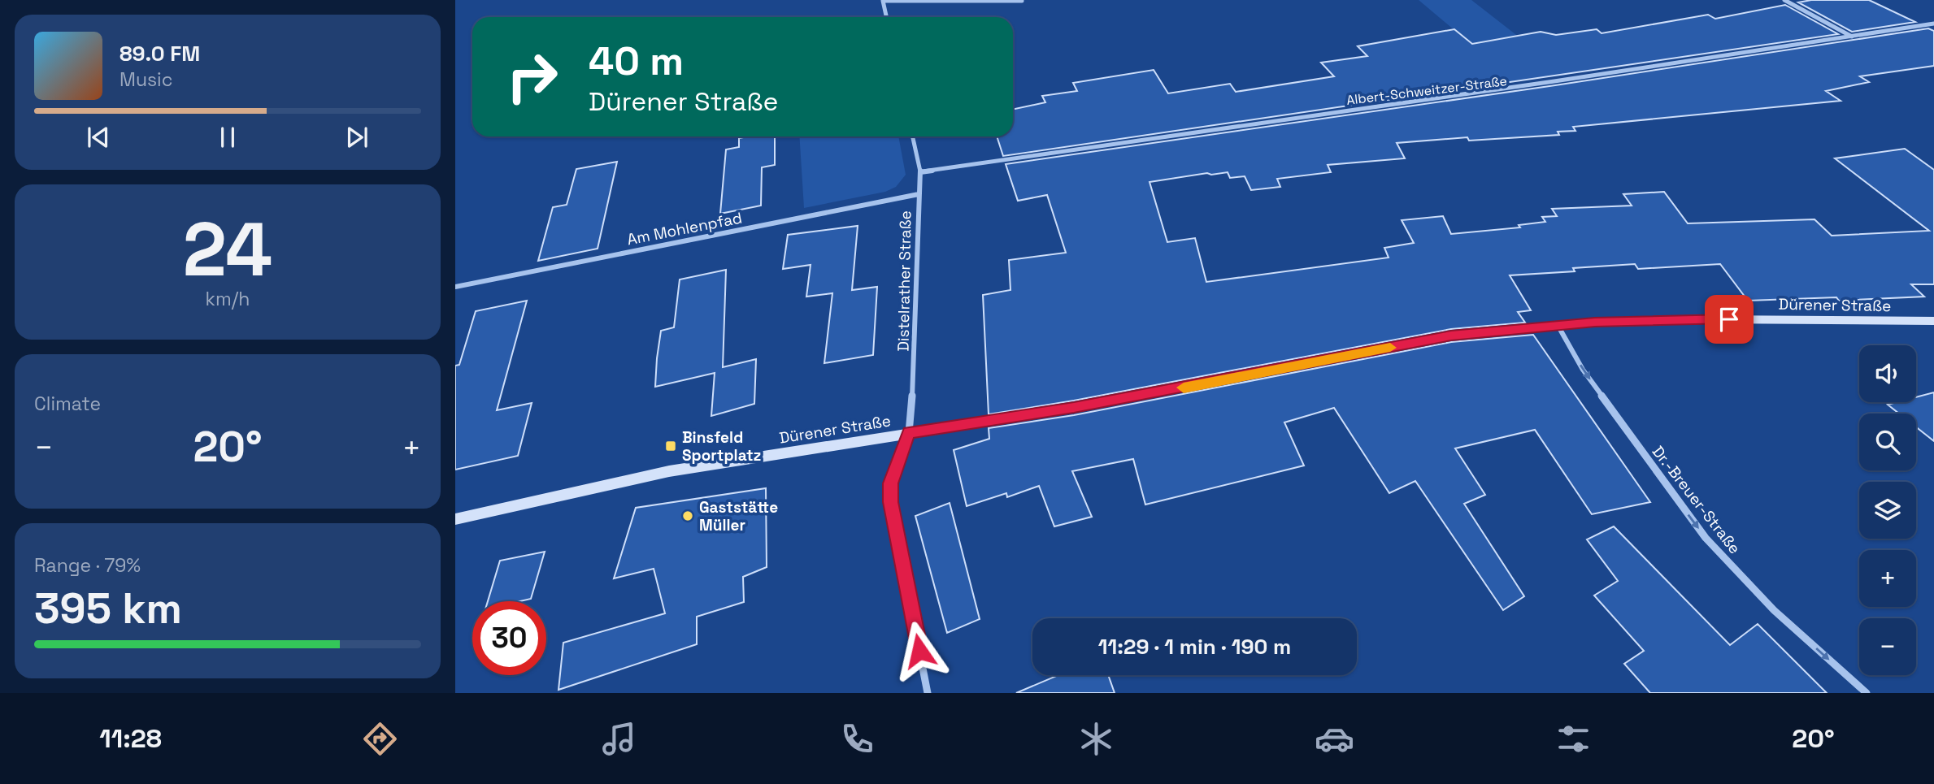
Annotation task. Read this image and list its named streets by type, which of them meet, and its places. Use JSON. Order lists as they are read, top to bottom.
{
  "streets": {
    "main road": ["Dürener Straße"],
    "street": [
      "Albert-Schweitzer-Straße",
      "Am Mohlenpfad",
      "Distelrather Straße",
      "Dr.-Breuer-Straße"
    ]
  },
  "crossings": [
    ["Albert-Schweitzer-Straße", "Distelrather Straße"],
    ["Am Mohlenpfad", "Distelrather Straße"],
    ["Distelrather Straße", "Dürener Straße"],
    ["Dürener Straße", "Dr.-Breuer-Straße"]
  ],
  "one_way": ["Dr.-Breuer-Straße"],
  "places": {
    "transit": ["Binsfeld Sportplatz"],
    "other": ["Gaststätte Müller"]
  },
  "page": {
    "turn": ["40 m", "Dürener Straße"],
    "song": ["89.0 FM", "Music"],
    "tile": [
      ["24", "km/h"],
      "Climate",
      ["Range · 79%", "395 km"]
    ],
    "map_buttons": ["+", "−"],
    "heat": ["−", "20°", "+"],
    "limit": "30",
    "trip": "11:29 · 1 min · 190 m",
    "tabs": ["11:28", "20°"]
  }
}
